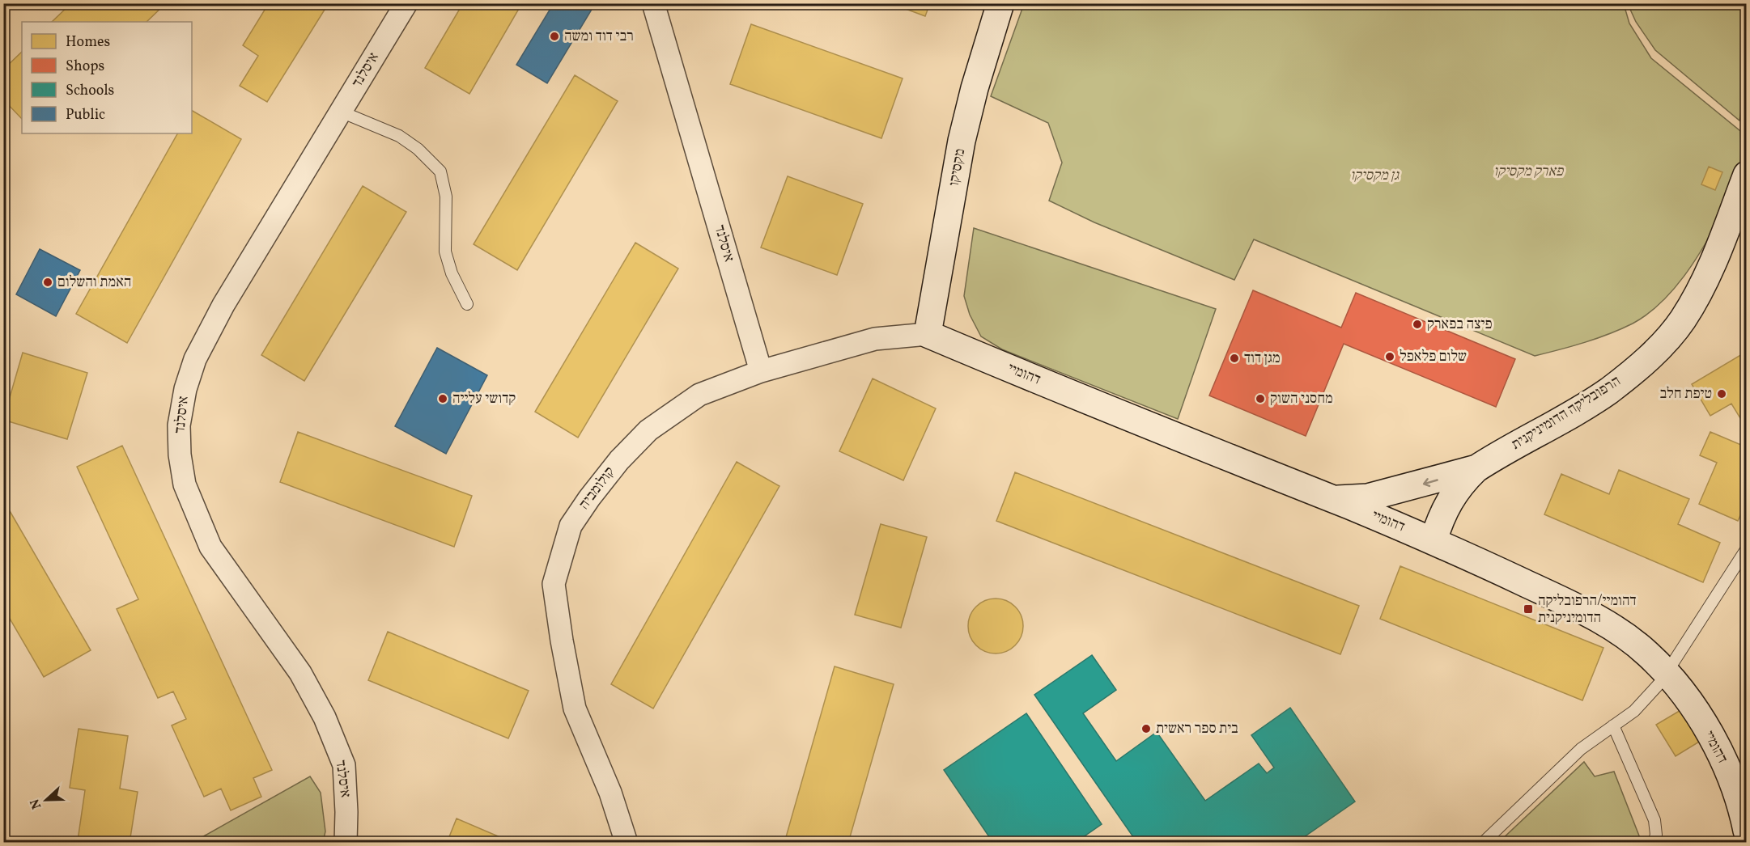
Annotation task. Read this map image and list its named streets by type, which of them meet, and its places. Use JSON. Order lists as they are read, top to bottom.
{
  "streets": {
    "street": [
      "איסלנד",
      "מקסיקו",
      "דהומיי",
      "הרפובליקה הדומיניקנית",
      "קולומביה"
    ]
  },
  "crossings": [
    ["איסלנד", "קולומביה"],
    ["מקסיקו", "דהומיי"],
    ["מקסיקו", "קולומביה"],
    ["דהומיי", "הרפובליקה הדומיניקנית"],
    ["דהומיי", "קולומביה"]
  ],
  "parks": ["פארק מקסיקו", "גן מקסיקו"],
  "places": {
    "other": [
      "רבי דוד ומשה",
      "האמת והשלום",
      "פיצה בפארק",
      "שלום פלאפל",
      "מגן דוד",
      "טיפת חלב",
      "קדושי עלייה",
      "מחסני השוק",
      "בית ספר ראשית"
    ],
    "transit": ["דהומיי/הרפובליקה הדומיניקנית"]
  },
  "legend": [
    "Homes",
    "Shops",
    "Schools",
    "Public"
  ],
  "north": "left"
}
